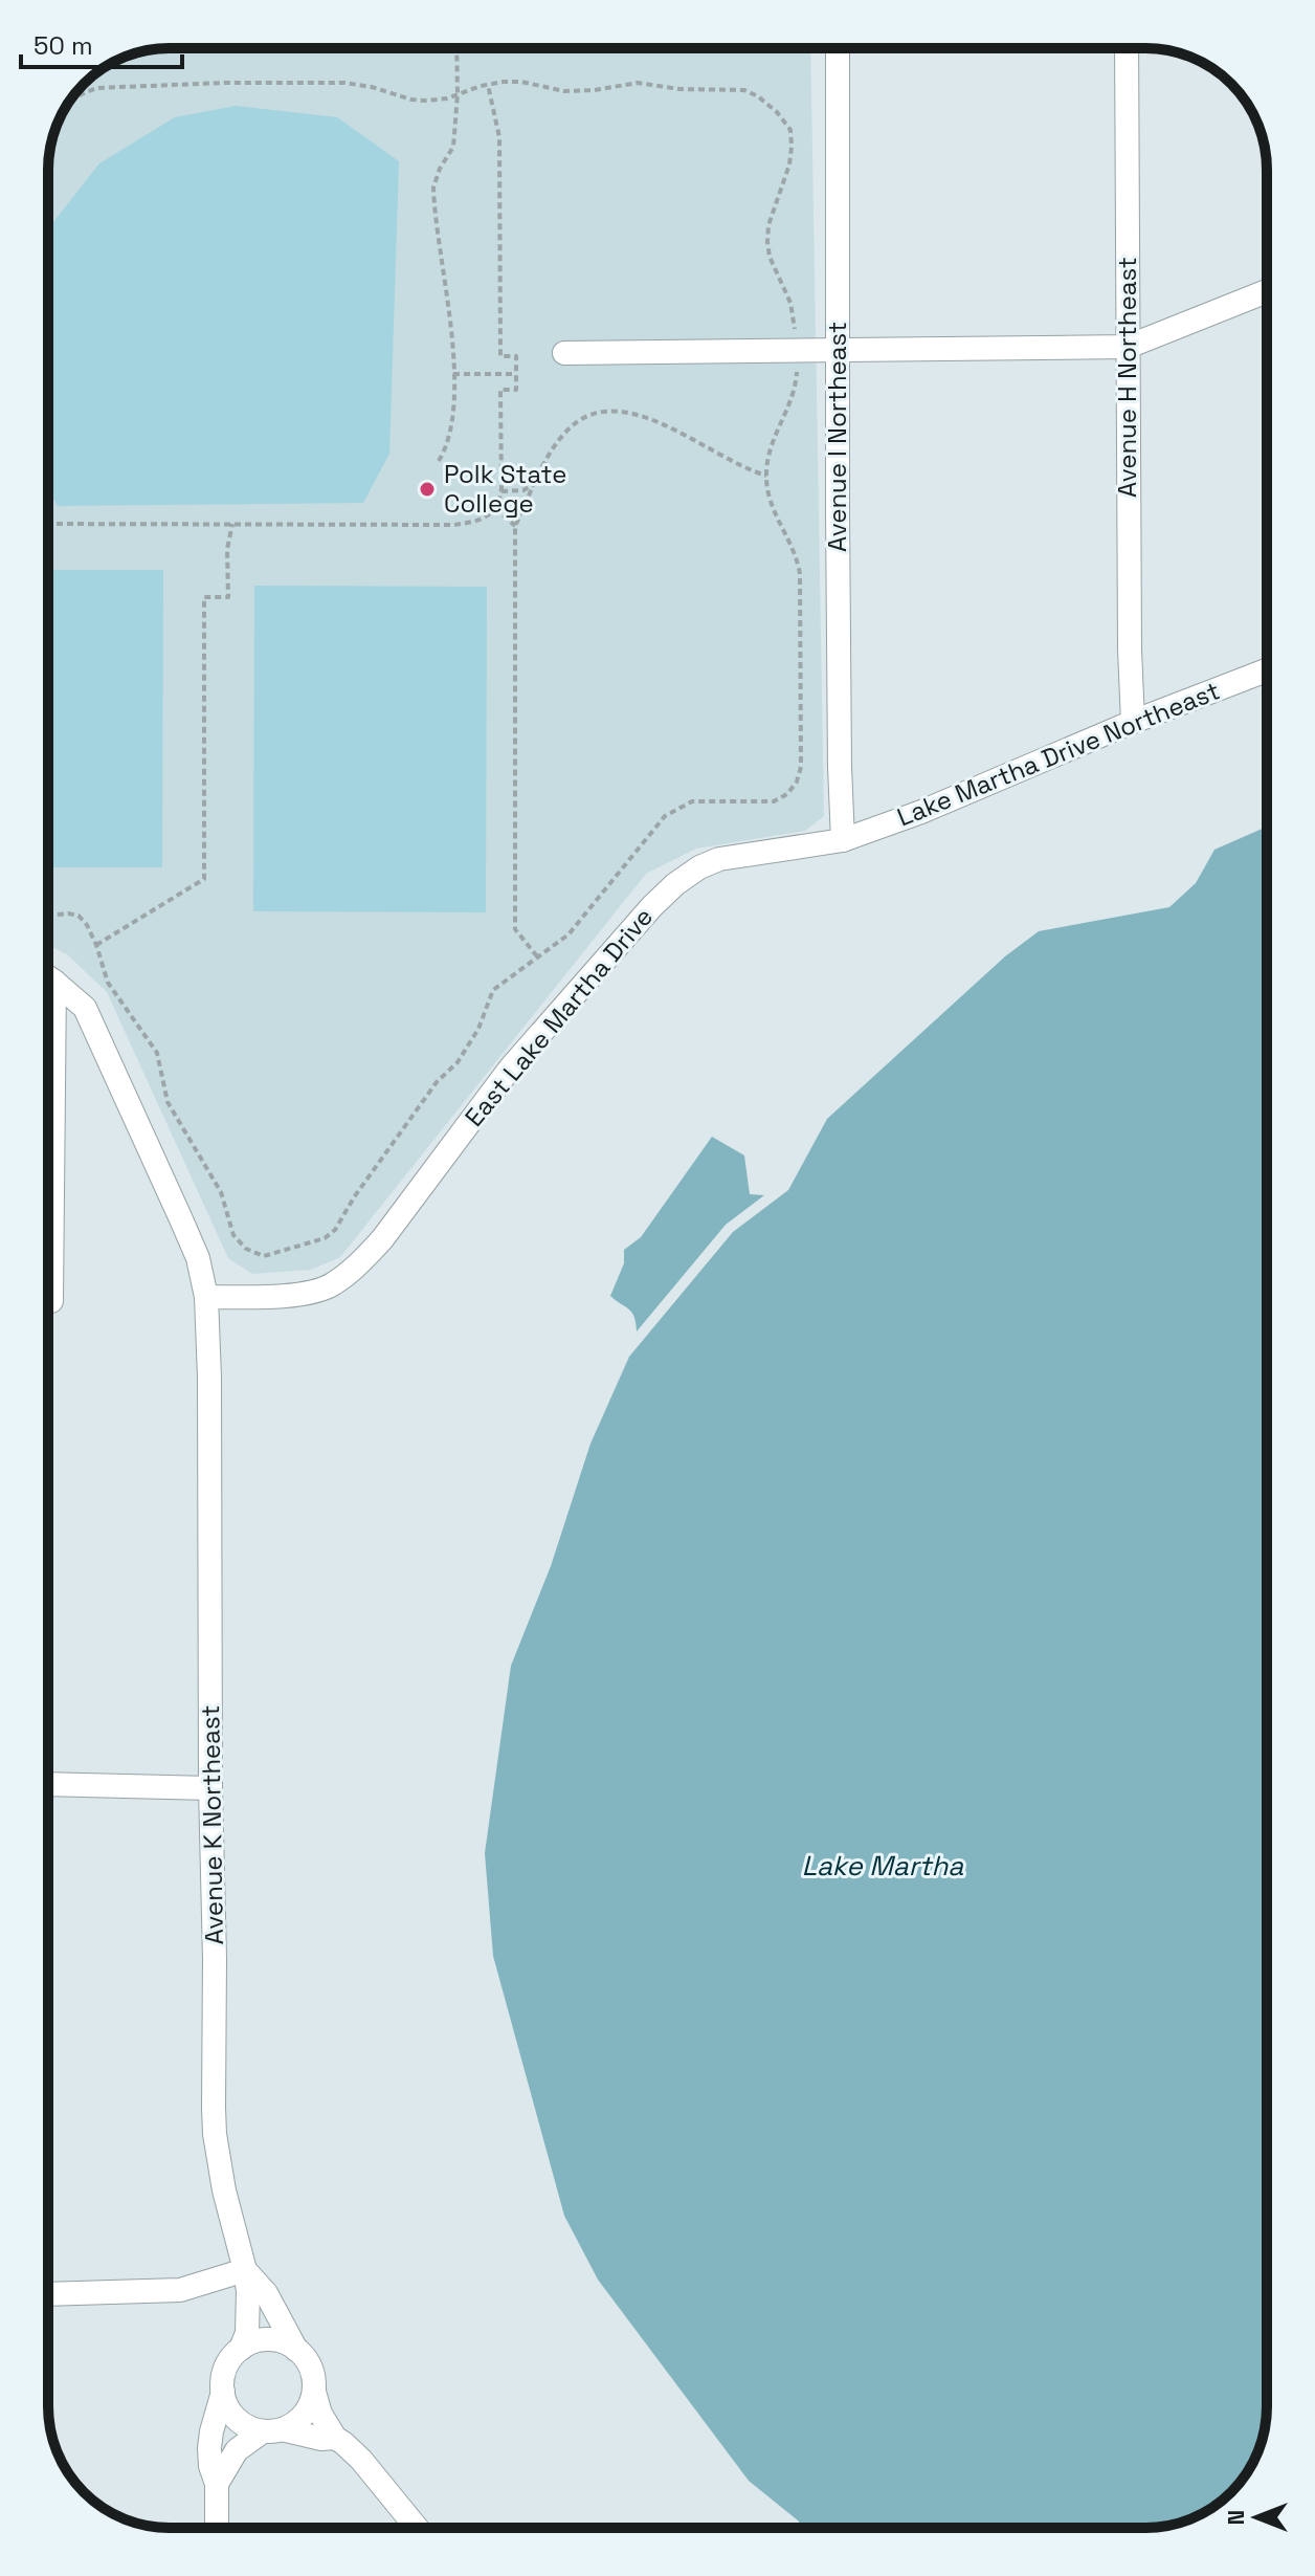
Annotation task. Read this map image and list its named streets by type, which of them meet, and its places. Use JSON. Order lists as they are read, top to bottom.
{
  "streets": {
    "street": [
      "Avenue H Northeast",
      "Avenue I Northeast",
      "Lake Martha Drive Northeast",
      "East Lake Martha Drive",
      "Avenue K Northeast"
    ]
  },
  "crossings": [
    ["Avenue H Northeast", "Lake Martha Drive Northeast"],
    ["Avenue I Northeast", "Lake Martha Drive Northeast"],
    ["Avenue I Northeast", "East Lake Martha Drive"],
    ["Lake Martha Drive Northeast", "East Lake Martha Drive"],
    ["East Lake Martha Drive", "Avenue K Northeast"]
  ],
  "water": ["Lake Martha"],
  "places": ["Polk State College"],
  "scale_bar": "50 m",
  "north": "left"
}
